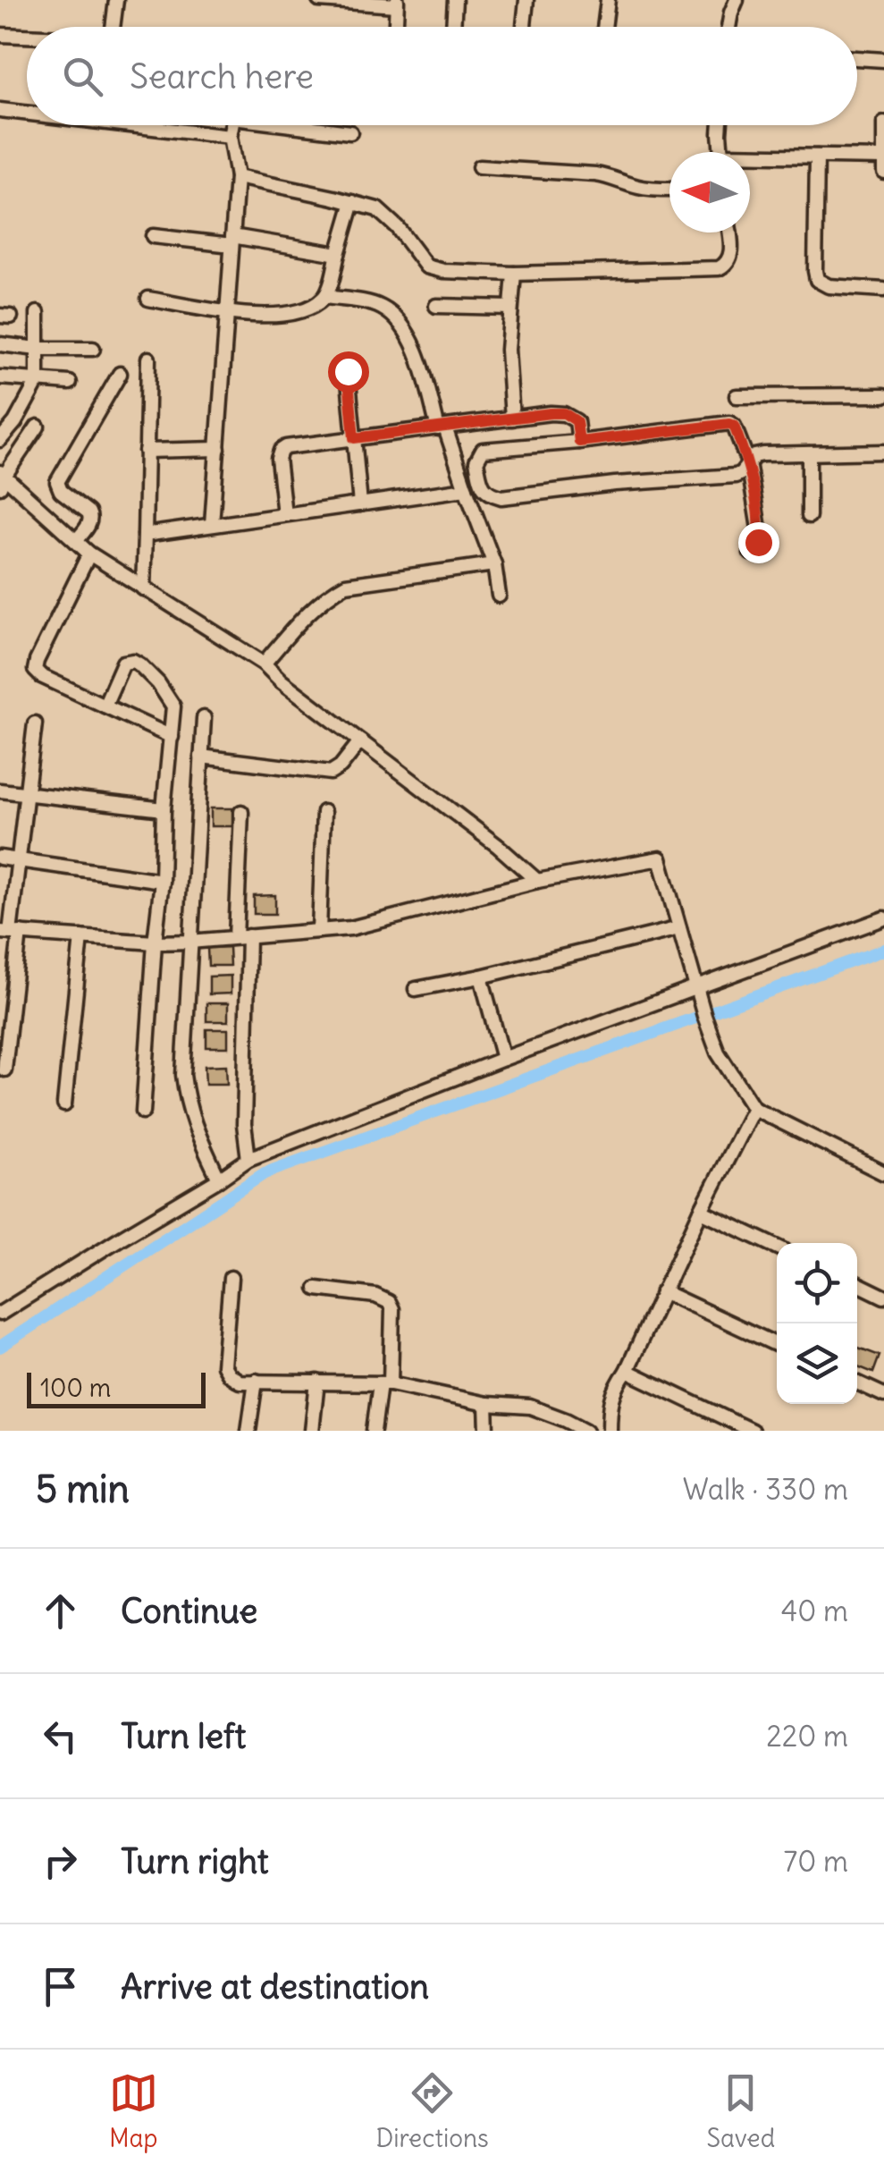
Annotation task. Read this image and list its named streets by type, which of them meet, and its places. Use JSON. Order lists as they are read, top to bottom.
{
  "scale_bar": "100 m",
  "north": "left",
  "page": {
    "search": "Search here",
    "scale": "100 m",
    "heading": ["5 min", "Walk · 330 m"],
    "list": [
      ["Continue", "40 m"],
      ["Turn left", "220 m"],
      ["Turn right", "70 m"],
      "Arrive at destination"
    ],
    "nav": ["Map", "Directions", "Saved"]
  }
}
